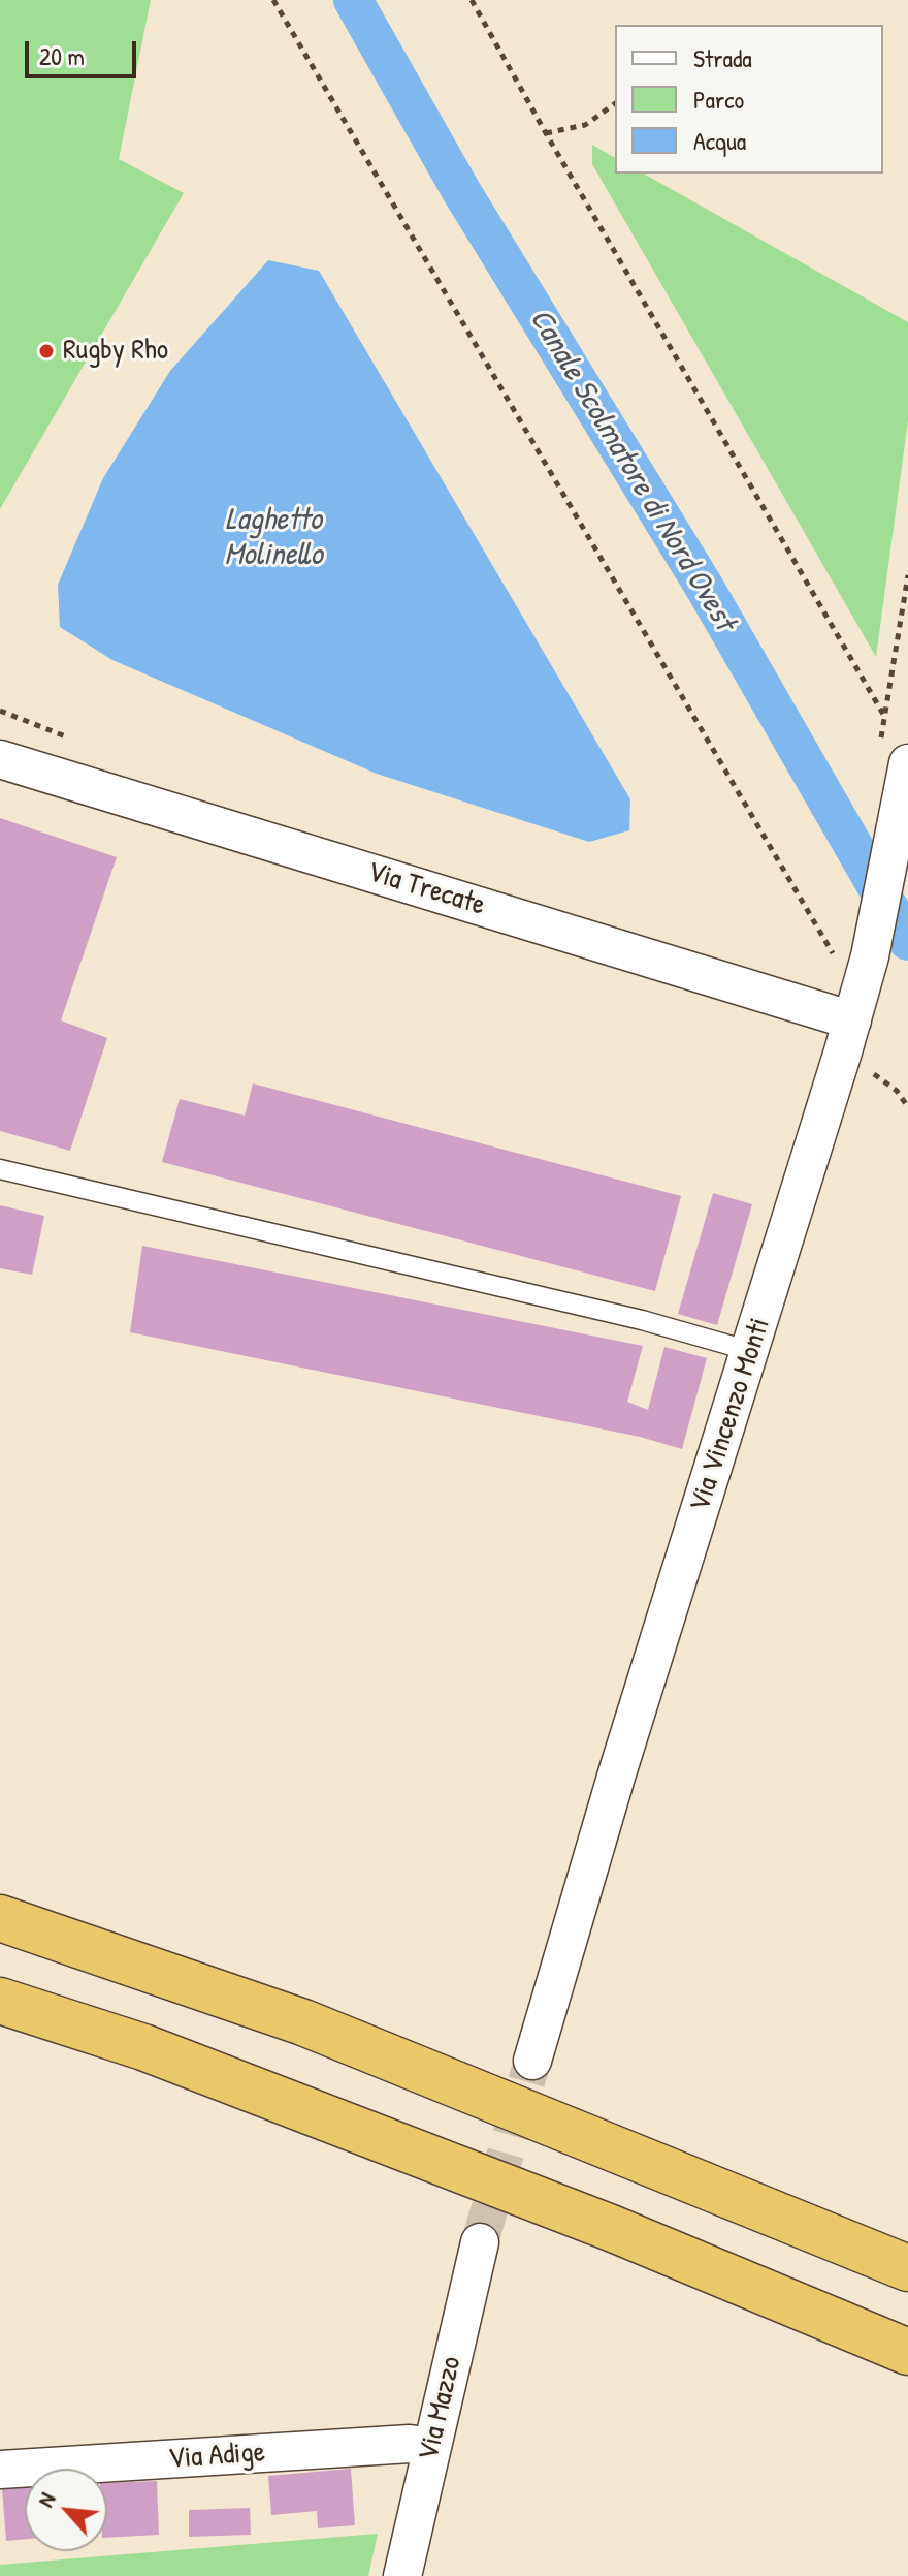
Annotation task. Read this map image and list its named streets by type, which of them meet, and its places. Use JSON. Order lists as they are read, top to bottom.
{
  "streets": {
    "street": [
      "Via Trecate",
      "Via Vincenzo Monti",
      "Via Mazzo",
      "Via Adige"
    ]
  },
  "crossings": [
    ["Via Trecate", "Via Vincenzo Monti"],
    ["Via Mazzo", "Via Adige"]
  ],
  "water": ["Canale Scolmatore di Nord Ovest", "Laghetto Molinello"],
  "places": ["Rugby Rho"],
  "legend": ["Strada", "Parco", "Acqua"],
  "scale_bar": "20 m",
  "north": "top left"
}
